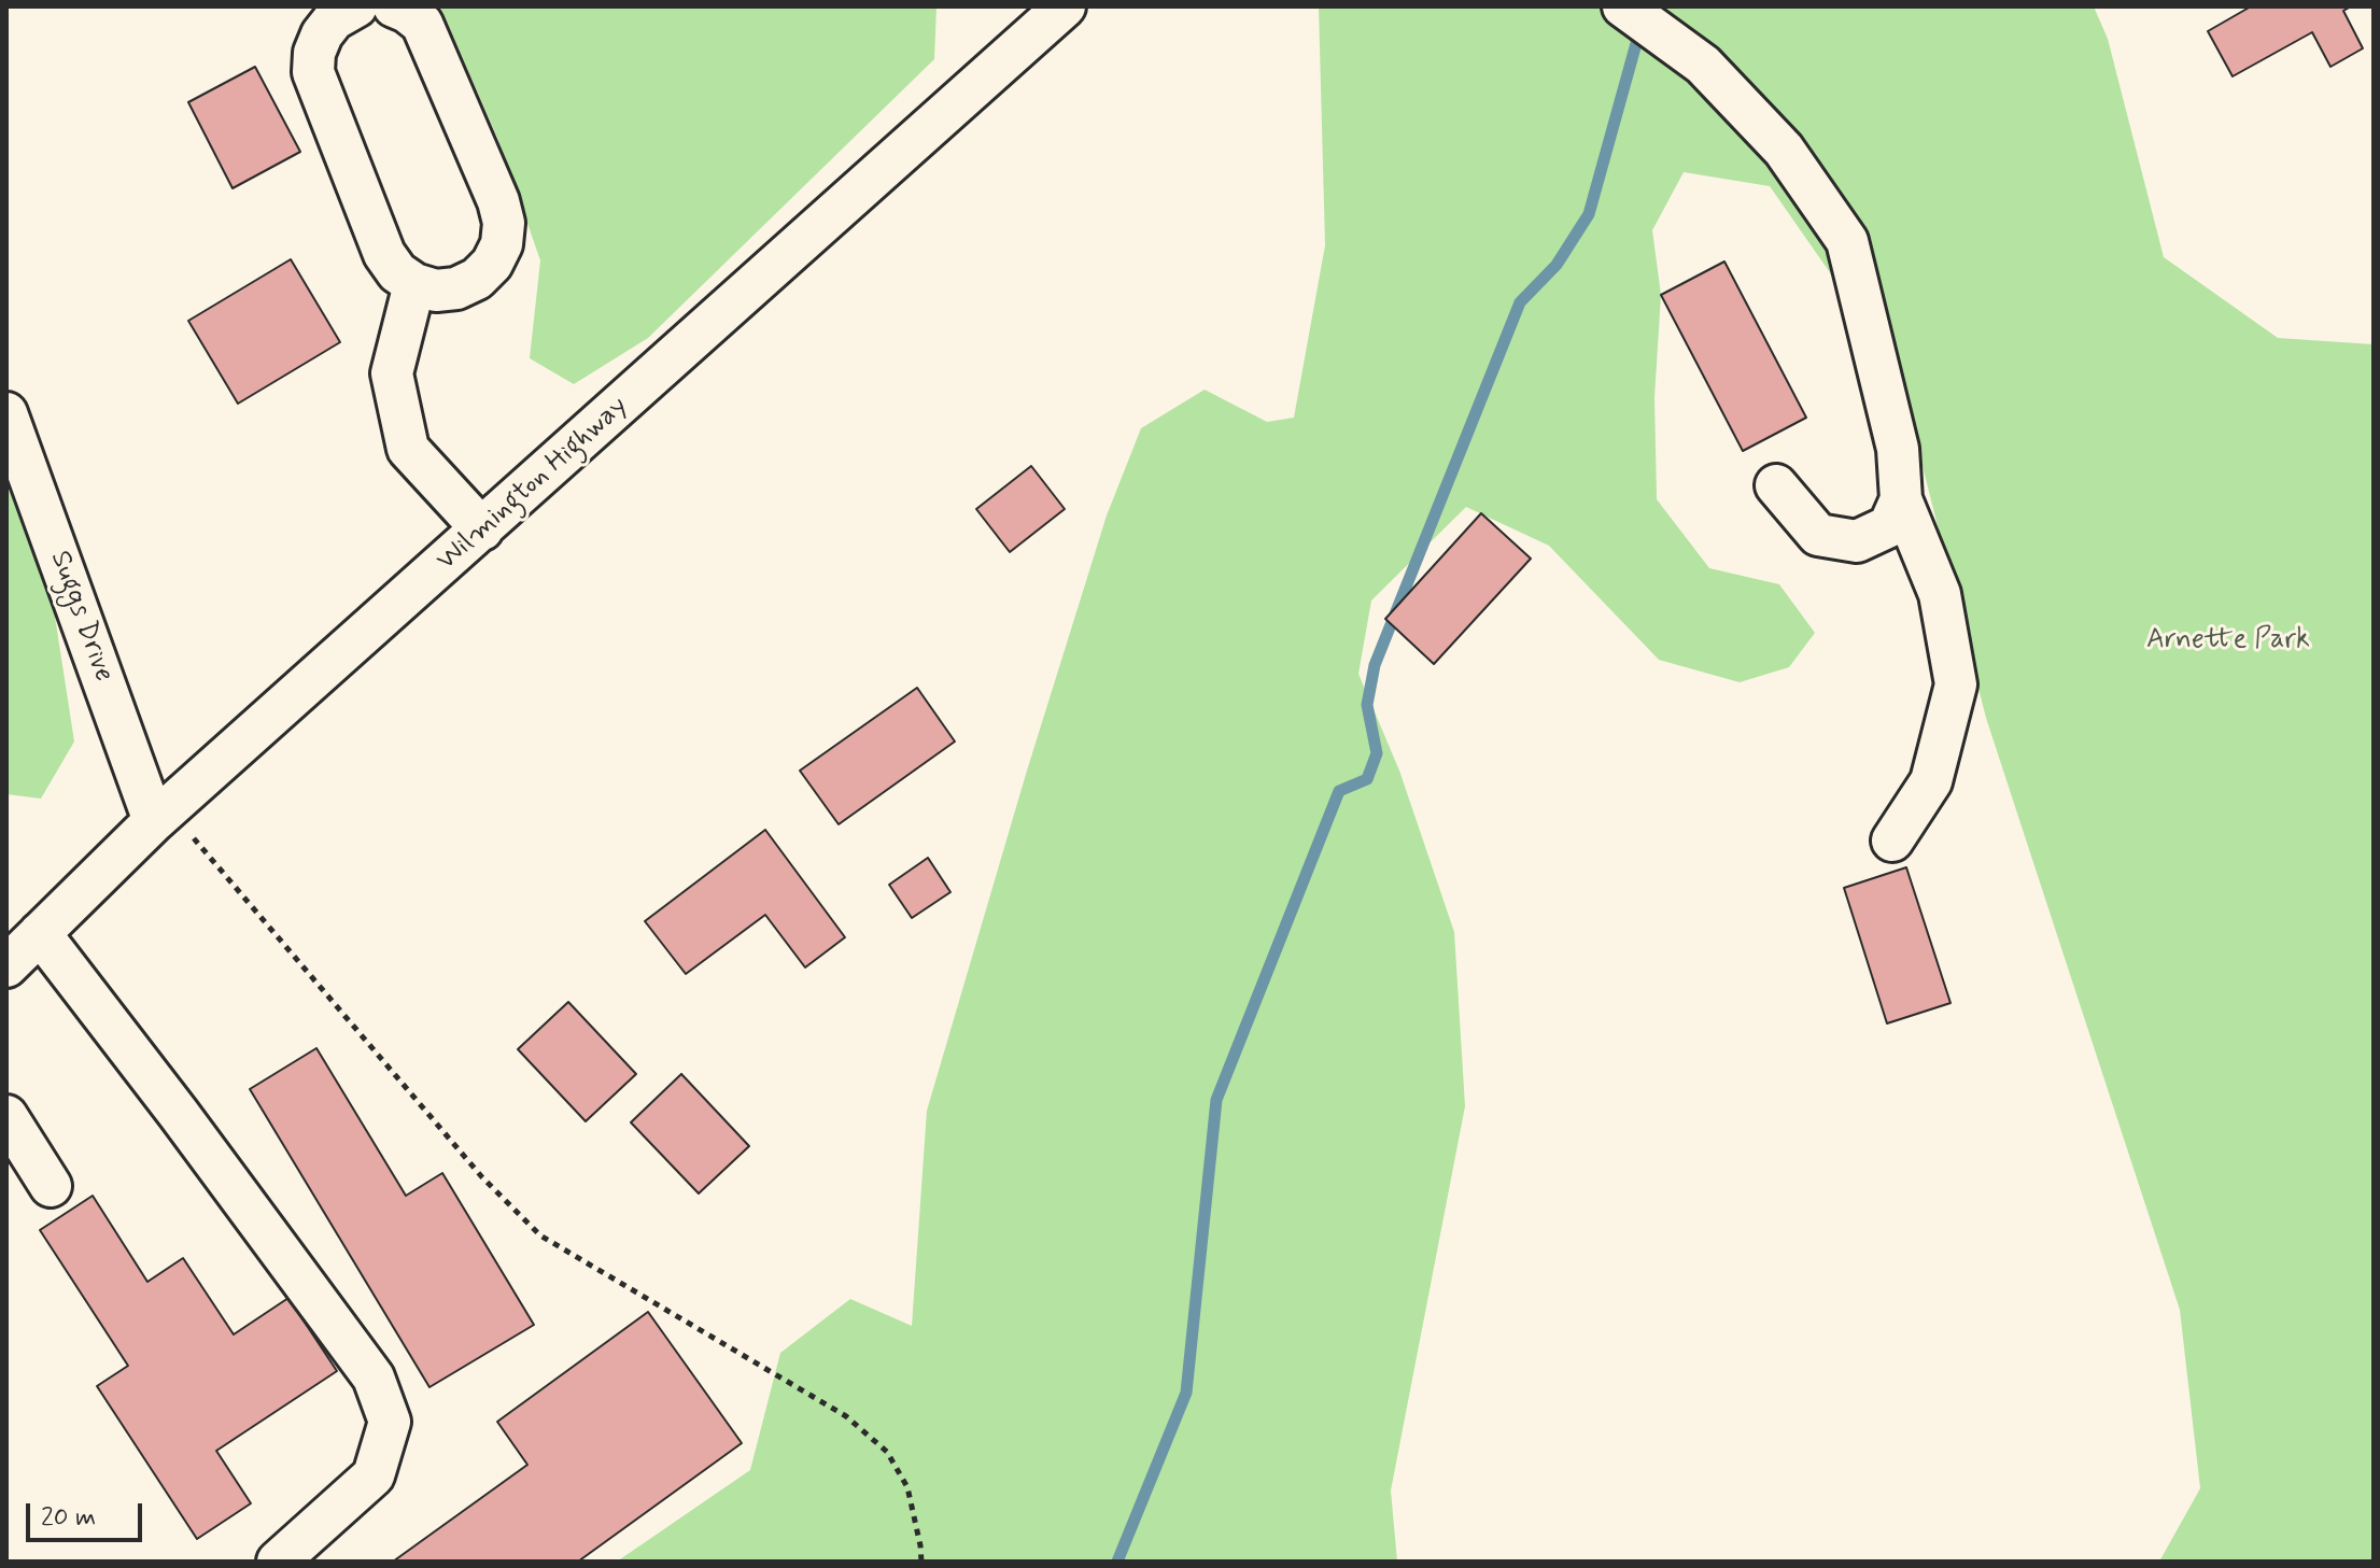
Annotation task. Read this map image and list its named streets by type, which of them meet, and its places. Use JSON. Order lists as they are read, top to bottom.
{
  "streets": {
    "street": ["Wilmington Highway", "Suggs Drive"]
  },
  "crossings": [
    ["Wilmington Highway", "Suggs Drive"]
  ],
  "parks": ["Arnette Park"],
  "scale_bar": "20 m"
}
